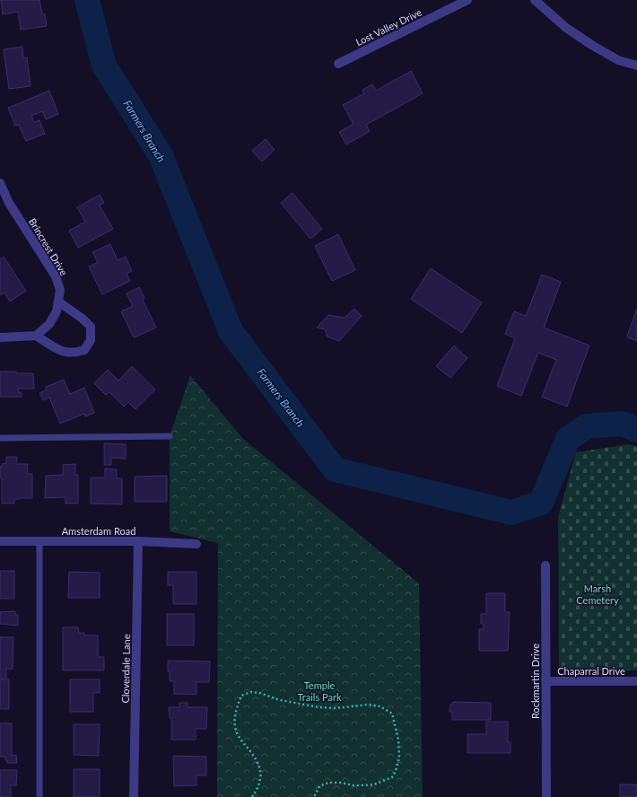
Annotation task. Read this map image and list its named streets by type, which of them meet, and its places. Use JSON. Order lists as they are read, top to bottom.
{
  "streets": {
    "street": [
      "Lost Valley Drive",
      "Brincrest Drive",
      "Amsterdam Road",
      "Cloverdale Lane",
      "Chaparral Drive",
      "Rockmartin Drive"
    ]
  },
  "crossings": [
    ["Amsterdam Road", "Cloverdale Lane"],
    ["Chaparral Drive", "Rockmartin Drive"]
  ],
  "water": ["Farmers Branch"],
  "parks": ["Marsh Cemetery", "Temple Trails Park"]
}
